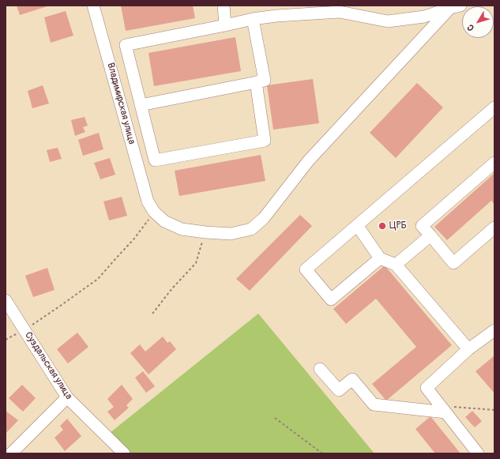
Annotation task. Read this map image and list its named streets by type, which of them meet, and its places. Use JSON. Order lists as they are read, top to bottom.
{
  "streets": {
    "street": ["Владимирская улица", "Суздальская улица"]
  },
  "places": ["ЦРБ"],
  "north": "bottom left"
}
